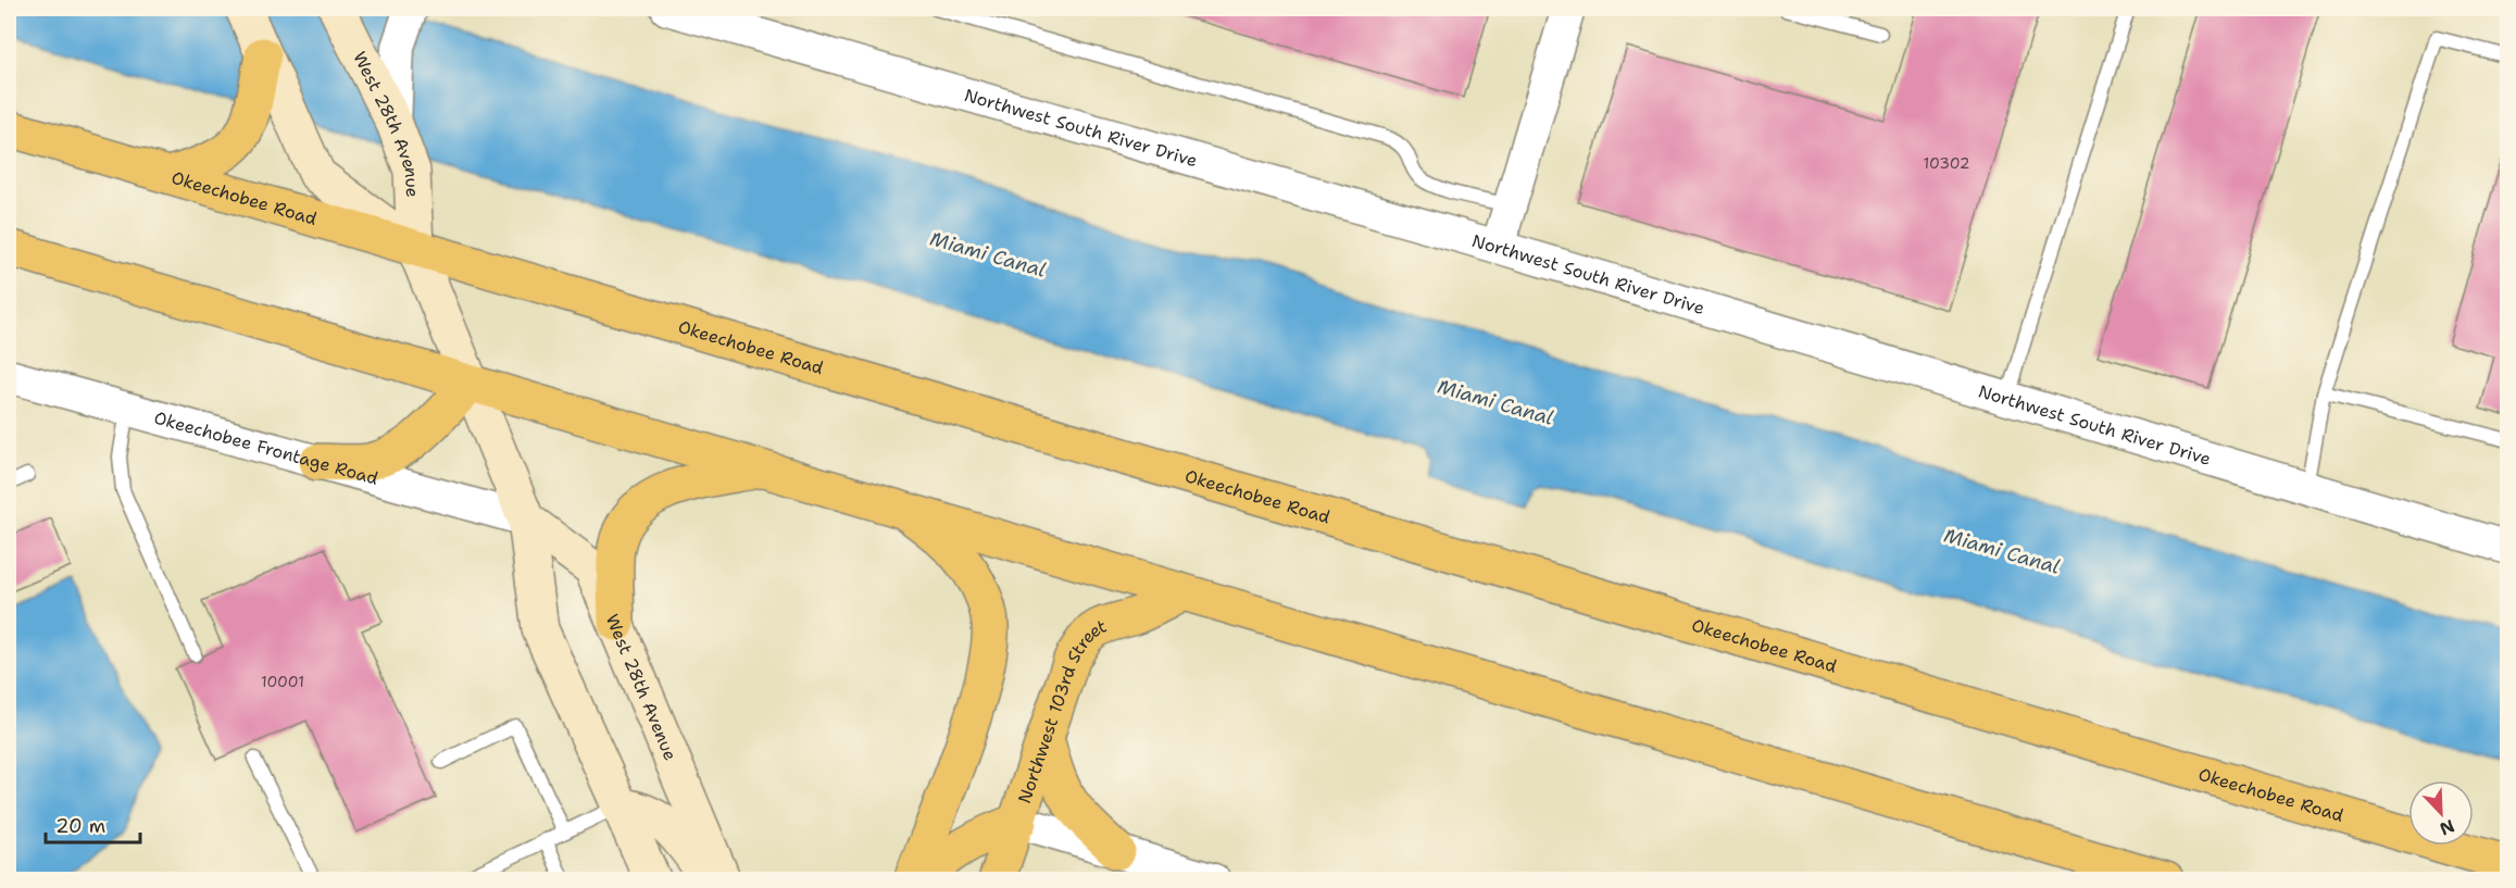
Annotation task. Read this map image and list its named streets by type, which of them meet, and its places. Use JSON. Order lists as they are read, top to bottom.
{
  "streets": {
    "main road": ["West 28th Avenue", "Okeechobee Road", "Northwest 103rd Street"],
    "street": ["Northwest South River Drive", "Okeechobee Frontage Road"]
  },
  "crossings": [
    ["West 28th Avenue", "Okeechobee Road"],
    ["West 28th Avenue", "Okeechobee Frontage Road"]
  ],
  "water": ["Miami Canal"],
  "house_numbers": ["10302", "10001"],
  "scale_bar": "20 m",
  "north": "bottom right"
}
